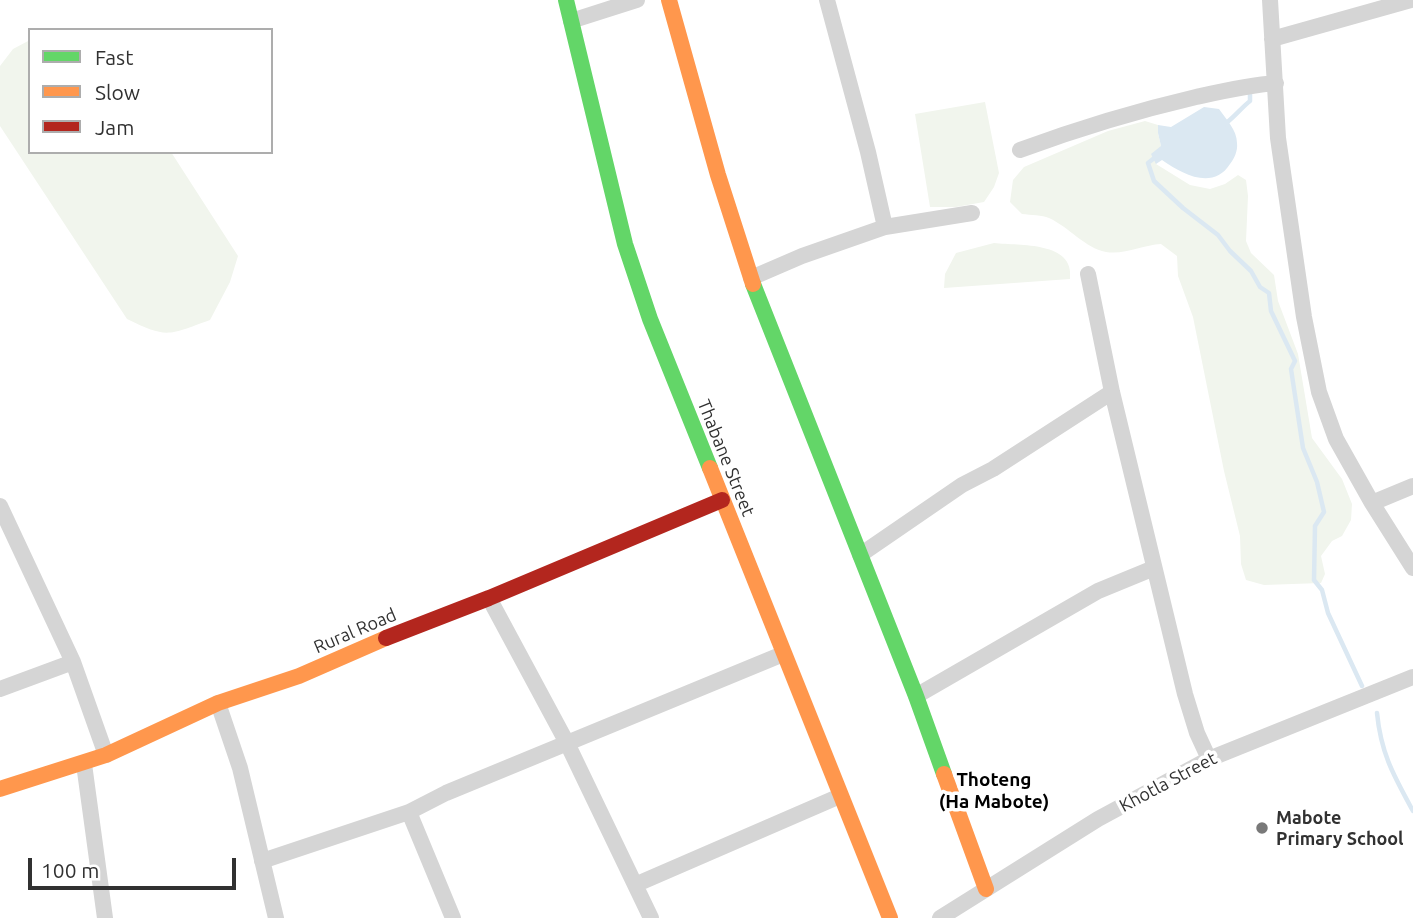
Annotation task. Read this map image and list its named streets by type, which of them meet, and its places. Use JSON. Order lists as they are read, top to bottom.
{
  "streets": {
    "street": ["Thabane Street", "Rural Road", "Khotla Street"]
  },
  "crossings": [
    ["Thabane Street", "Rural Road"]
  ],
  "districts": ["Thoteng (Ha Mabote)"],
  "places": ["Mabote Primary School"],
  "legend": ["Fast", "Slow", "Jam"],
  "scale_bar": "100 m"
}
